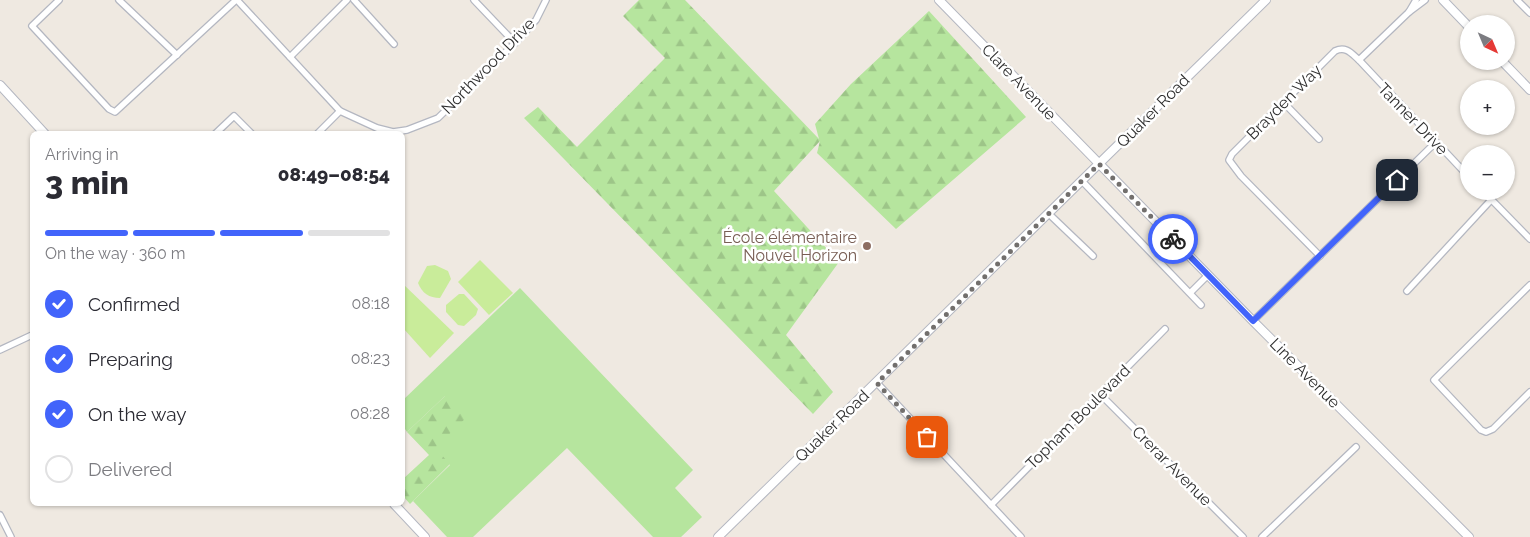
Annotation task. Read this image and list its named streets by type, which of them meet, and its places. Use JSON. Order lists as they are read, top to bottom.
{
  "streets": {
    "street": [
      "Northwood Drive",
      "Clare Avenue",
      "Brayden Way",
      "Quaker Road",
      "Tanner Drive",
      "Line Avenue",
      "Topham Boulevard",
      "Crerar Avenue"
    ]
  },
  "crossings": [
    ["Clare Avenue", "Quaker Road"],
    ["Clare Avenue", "Line Avenue"],
    ["Brayden Way", "Tanner Drive"],
    ["Quaker Road", "Line Avenue"],
    ["Topham Boulevard", "Crerar Avenue"]
  ],
  "places": ["École élémentaire Nouvel Horizon"],
  "north": "bottom right",
  "page": {
    "map_buttons": ["+", "−"],
    "heading": ["3 min", "Arriving in", "08:49–08:54"],
    "bar": "On the way · 360 m",
    "list": [
      ["Confirmed", "08:18"],
      ["Preparing", "08:23"],
      ["On the way", "08:28"],
      "Delivered"
    ]
  }
}
